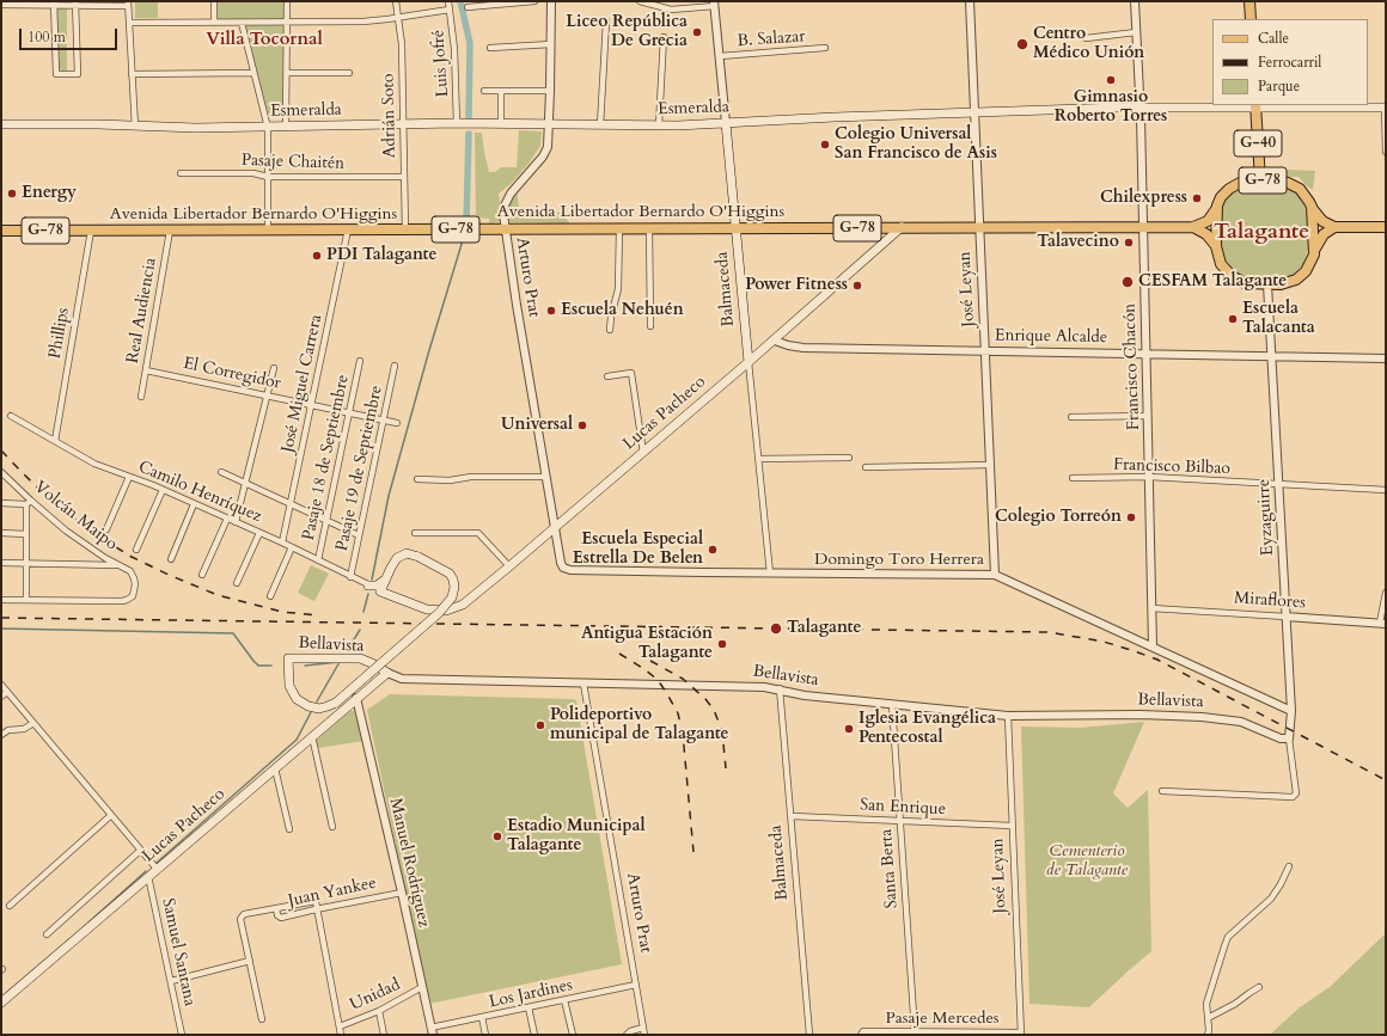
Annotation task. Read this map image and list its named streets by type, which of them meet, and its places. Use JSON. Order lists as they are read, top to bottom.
{
  "streets": {
    "main road": [
      "Esmeralda",
      "G-40",
      "G-78",
      "Avenida Libertador Bernardo O'Higgins",
      "Balmaceda",
      "Lucas Pacheco",
      "Bellavista"
    ],
    "street": [
      "B. Salazar",
      "Luis Jofré",
      "Adrián Soto",
      "Pasaje Chaitén",
      "Arturo Prat",
      "José Leyan",
      "Real Audiencia",
      "Phillips",
      "Enrique Alcalde",
      "Francisco Chacón",
      "El Corregidor",
      "José Miguel Carrera",
      "Pasaje 18 de Septiembre",
      "Francisco Bilbao",
      "Pasaje 19 de Septiembre",
      "Camilo Henríquez",
      "Volcán Maipo",
      "Eyzaguirre",
      "Domingo Toro Herrera",
      "Miraflores",
      "San Enrique",
      "Manuel Rodríguez",
      "Santa Berta",
      "Juan Yankee",
      "Samuel Santana",
      "Los Jardines",
      "Unidad",
      "Pasaje Mercedes"
    ]
  },
  "crossings": [
    ["B. Salazar", "Balmaceda"],
    ["Luis Jofré", "Esmeralda"],
    ["Esmeralda", "Adrián Soto"],
    ["Esmeralda", "G-40"],
    ["Esmeralda", "Arturo Prat"],
    ["Esmeralda", "Balmaceda"],
    ["Esmeralda", "José Leyan"],
    ["Esmeralda", "Francisco Chacón"],
    ["Adrián Soto", "Pasaje Chaitén"],
    ["Adrián Soto", "Avenida Libertador Bernardo O'Higgins"],
    ["G-40", "G-78"],
    ["G-40", "Eyzaguirre"],
    ["G-78", "Avenida Libertador Bernardo O'Higgins"],
    ["G-78", "Eyzaguirre"],
    ["Avenida Libertador Bernardo O'Higgins", "Arturo Prat"],
    ["Avenida Libertador Bernardo O'Higgins", "Balmaceda"],
    ["Avenida Libertador Bernardo O'Higgins", "José Leyan"],
    ["Avenida Libertador Bernardo O'Higgins", "Real Audiencia"],
    ["Avenida Libertador Bernardo O'Higgins", "Phillips"],
    ["Avenida Libertador Bernardo O'Higgins", "Francisco Chacón"],
    ["Avenida Libertador Bernardo O'Higgins", "José Miguel Carrera"],
    ["Avenida Libertador Bernardo O'Higgins", "Lucas Pacheco"],
    ["Arturo Prat", "Lucas Pacheco"],
    ["Arturo Prat", "Domingo Toro Herrera"],
    ["Arturo Prat", "Bellavista"],
    ["Arturo Prat", "Los Jardines"],
    ["Balmaceda", "Lucas Pacheco"],
    ["Balmaceda", "Domingo Toro Herrera"],
    ["Balmaceda", "Bellavista"],
    ["Balmaceda", "San Enrique"],
    ["José Leyan", "Enrique Alcalde"],
    ["José Leyan", "Domingo Toro Herrera"],
    ["José Leyan", "Bellavista"],
    ["José Leyan", "San Enrique"],
    ["José Leyan", "Pasaje Mercedes"],
    ["Real Audiencia", "El Corregidor"],
    ["Phillips", "Camilo Henríquez"],
    ["Enrique Alcalde", "Francisco Chacón"],
    ["Enrique Alcalde", "Lucas Pacheco"],
    ["Enrique Alcalde", "Eyzaguirre"],
    ["Francisco Chacón", "Francisco Bilbao"],
    ["Francisco Chacón", "Domingo Toro Herrera"],
    ["Francisco Chacón", "Miraflores"],
    ["El Corregidor", "José Miguel Carrera"],
    ["El Corregidor", "Pasaje 18 de Septiembre"],
    ["El Corregidor", "Pasaje 19 de Septiembre"],
    ["José Miguel Carrera", "Camilo Henríquez"],
    ["Lucas Pacheco", "Camilo Henríquez"],
    ["Lucas Pacheco", "Bellavista"],
    ["Lucas Pacheco", "Manuel Rodríguez"],
    ["Lucas Pacheco", "Samuel Santana"],
    ["Pasaje 18 de Septiembre", "Camilo Henríquez"],
    ["Francisco Bilbao", "Eyzaguirre"],
    ["Pasaje 19 de Septiembre", "Camilo Henríquez"],
    ["Eyzaguirre", "Domingo Toro Herrera"],
    ["Eyzaguirre", "Miraflores"],
    ["Eyzaguirre", "Bellavista"],
    ["Bellavista", "Santa Berta"],
    ["San Enrique", "Santa Berta"],
    ["Manuel Rodríguez", "Juan Yankee"],
    ["Manuel Rodríguez", "Los Jardines"],
    ["Manuel Rodríguez", "Unidad"],
    ["Santa Berta", "Pasaje Mercedes"]
  ],
  "districts": ["Villa Tocornal", "Talagante"],
  "parks": ["Cementerio de Talagante"],
  "places": [
    "Liceo República De Grecia",
    "Centro Médico Unión",
    "Gimnasio Roberto Torres",
    "Colegio Universal San Francisco de Asis",
    "Energy",
    "Chilexpress",
    "Talavecino",
    "PDI Talagante",
    "CESFAM Talagante",
    "Power Fitness",
    "Escuela Nehuén",
    "Escuela Talacanta",
    "Universal",
    "Colegio Torreón",
    "Escuela Especial Estrella De Belen",
    "Talagante",
    "Antigua Estación Talagante",
    "Polideportivo municipal de Talagante",
    "Iglesia Evangélica Pentecostal",
    "Estadio Municipal Talagante"
  ],
  "legend": ["Calle", "Ferrocarril", "Parque"],
  "scale_bar": "100 m"
}
